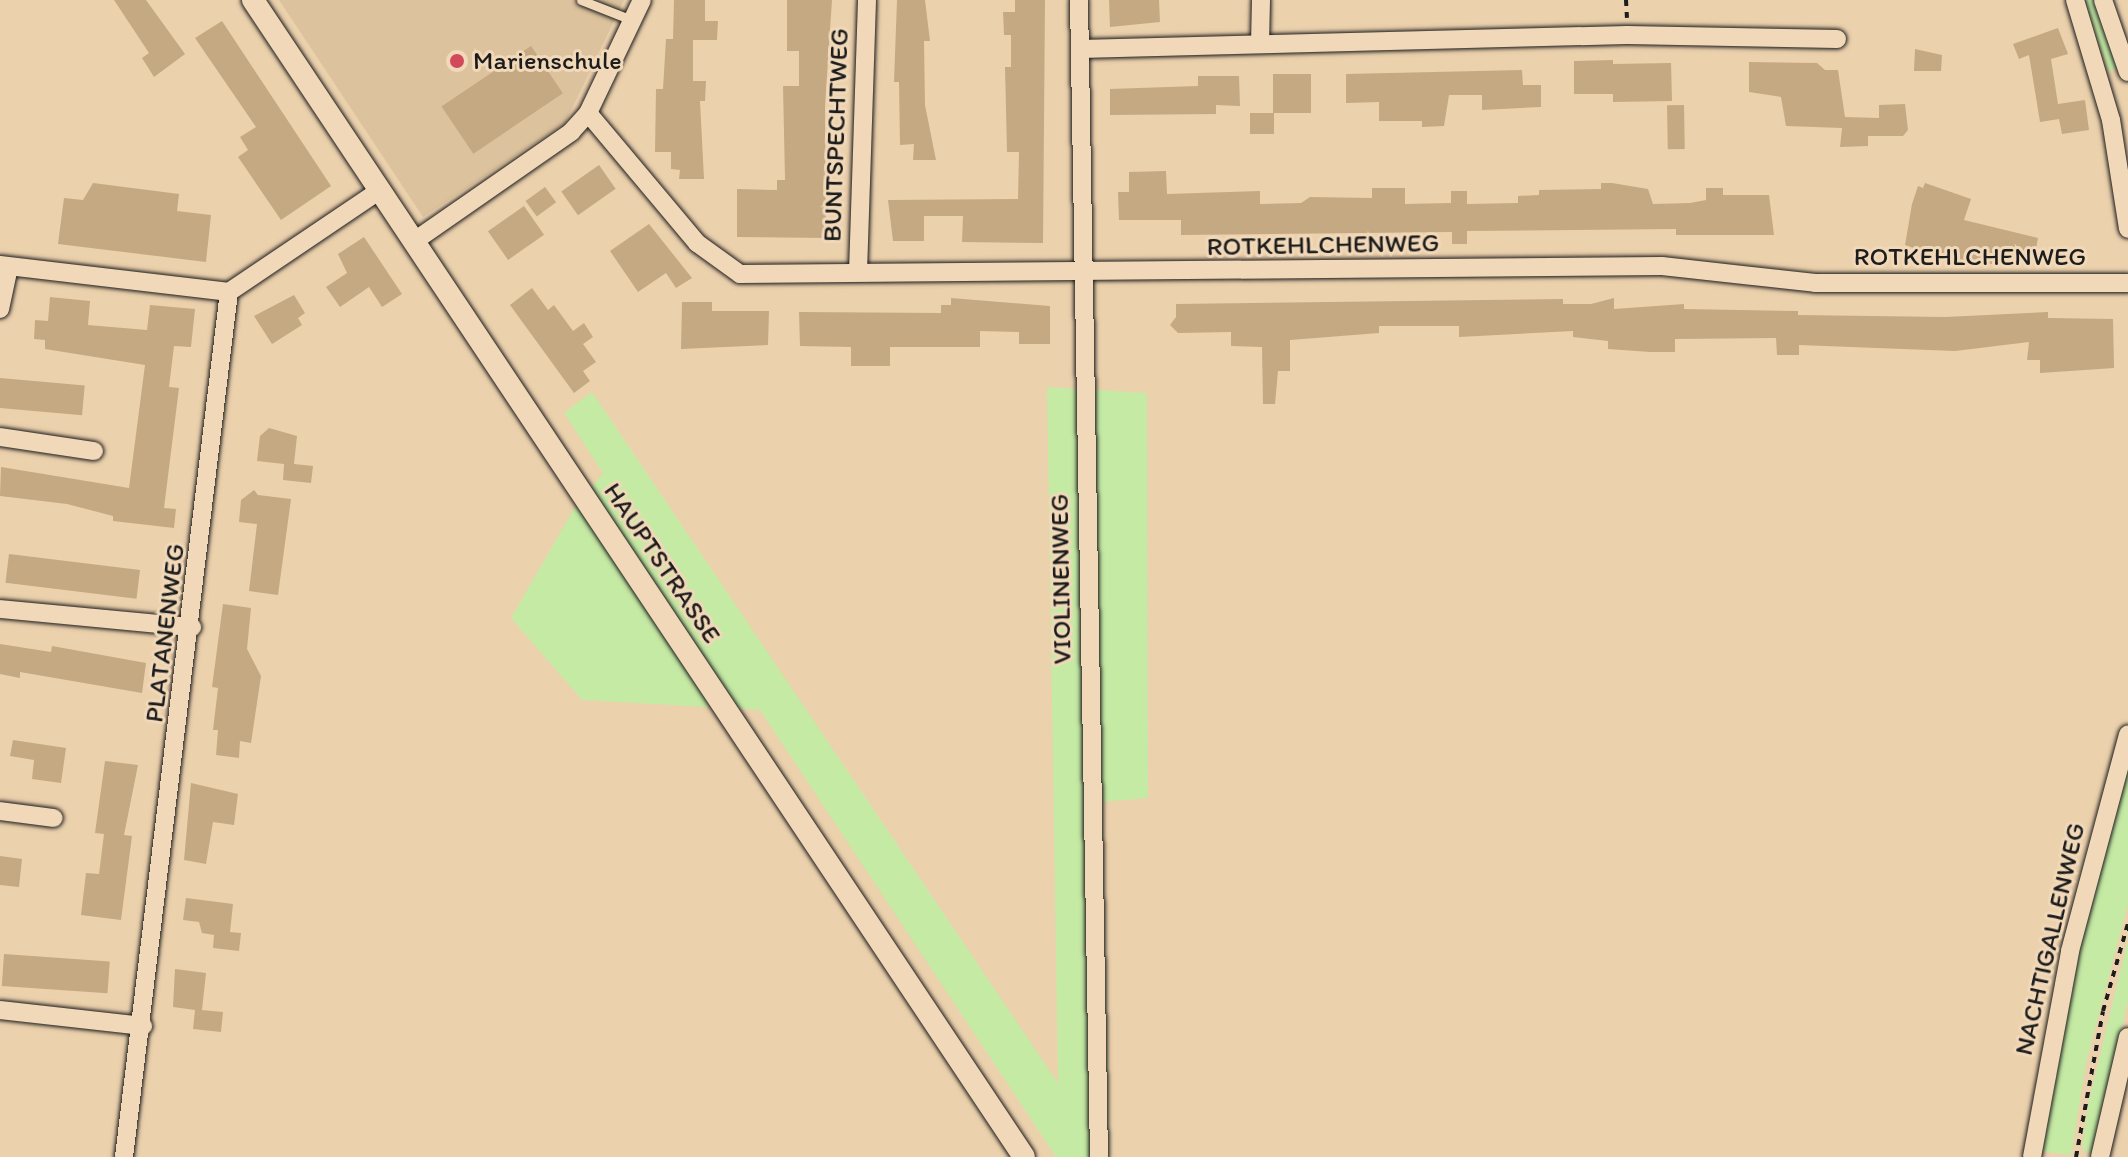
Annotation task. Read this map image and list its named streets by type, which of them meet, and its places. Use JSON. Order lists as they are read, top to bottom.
{
  "streets": {
    "street": [
      "BUNTSPECHTWEG",
      "ROTKEHLCHENWEG",
      "HAUPTSTRASSE",
      "VIOLINENWEG",
      "PLATANENWEG",
      "NACHTIGALLENWEG"
    ]
  },
  "crossings": [
    ["BUNTSPECHTWEG", "ROTKEHLCHENWEG"],
    ["ROTKEHLCHENWEG", "VIOLINENWEG"]
  ],
  "places": ["Marienschule"]
}
